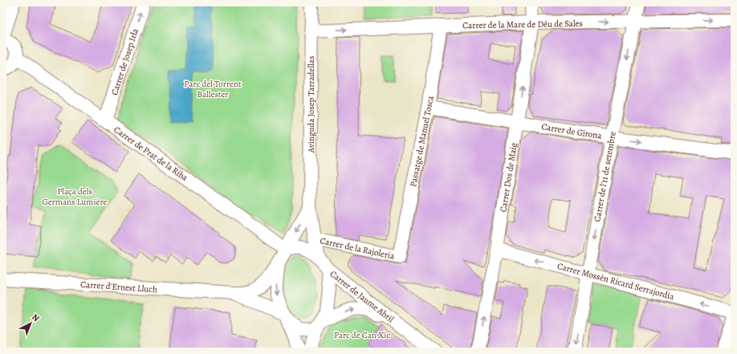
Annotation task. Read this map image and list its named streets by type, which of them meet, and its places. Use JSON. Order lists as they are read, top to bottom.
{
  "streets": {
    "street": [
      "Carrer de la Mare de Déu de Sales",
      "Carrer de Josep Irla",
      "Avinguda Josep Tarradellas",
      "Carrer de Girona",
      "Passatge de Manuel Tosca",
      "Carrer de Prat de la Riba",
      "Carrer de l'11 de setembre",
      "Carrer Dos de Maig",
      "Carrer de la Rajoleria",
      "Carrer Mossèn Ricard Serrajordia",
      "Carrer d'Ernest Lluch",
      "Carrer de Jaume Abril"
    ]
  },
  "crossings": [
    ["Carrer de la Mare de Déu de Sales", "Avinguda Josep Tarradellas"],
    ["Carrer de la Mare de Déu de Sales", "Passatge de Manuel Tosca"],
    ["Carrer de la Mare de Déu de Sales", "Carrer de l'11 de setembre"],
    ["Carrer de la Mare de Déu de Sales", "Carrer Dos de Maig"],
    ["Carrer de Josep Irla", "Carrer de Prat de la Riba"],
    ["Avinguda Josep Tarradellas", "Carrer de Prat de la Riba"],
    ["Avinguda Josep Tarradellas", "Carrer de la Rajoleria"],
    ["Avinguda Josep Tarradellas", "Carrer d'Ernest Lluch"],
    ["Avinguda Josep Tarradellas", "Carrer de Jaume Abril"],
    ["Carrer de Girona", "Passatge de Manuel Tosca"],
    ["Carrer de Girona", "Carrer de l'11 de setembre"],
    ["Carrer de Girona", "Carrer Dos de Maig"],
    ["Passatge de Manuel Tosca", "Carrer de la Rajoleria"],
    ["Carrer de Prat de la Riba", "Carrer d'Ernest Lluch"],
    ["Carrer de Prat de la Riba", "Carrer de Jaume Abril"],
    ["Carrer de l'11 de setembre", "Carrer Mossèn Ricard Serrajordia"],
    ["Carrer Dos de Maig", "Carrer Mossèn Ricard Serrajordia"],
    ["Carrer d'Ernest Lluch", "Carrer de Jaume Abril"]
  ],
  "one_way": [
    "Carrer de la Mare de Déu de Sales",
    "Carrer de Josep Irla",
    "Carrer de Girona",
    "Carrer de l'11 de setembre",
    "Carrer Dos de Maig",
    "Carrer Mossèn Ricard Serrajordia",
    "Carrer de Jaume Abril"
  ],
  "parks": ["Parc del Torrent Ballester", "Plaça dels Germans Lumière", "Parc de Can Xic"],
  "north": "top right"
}
